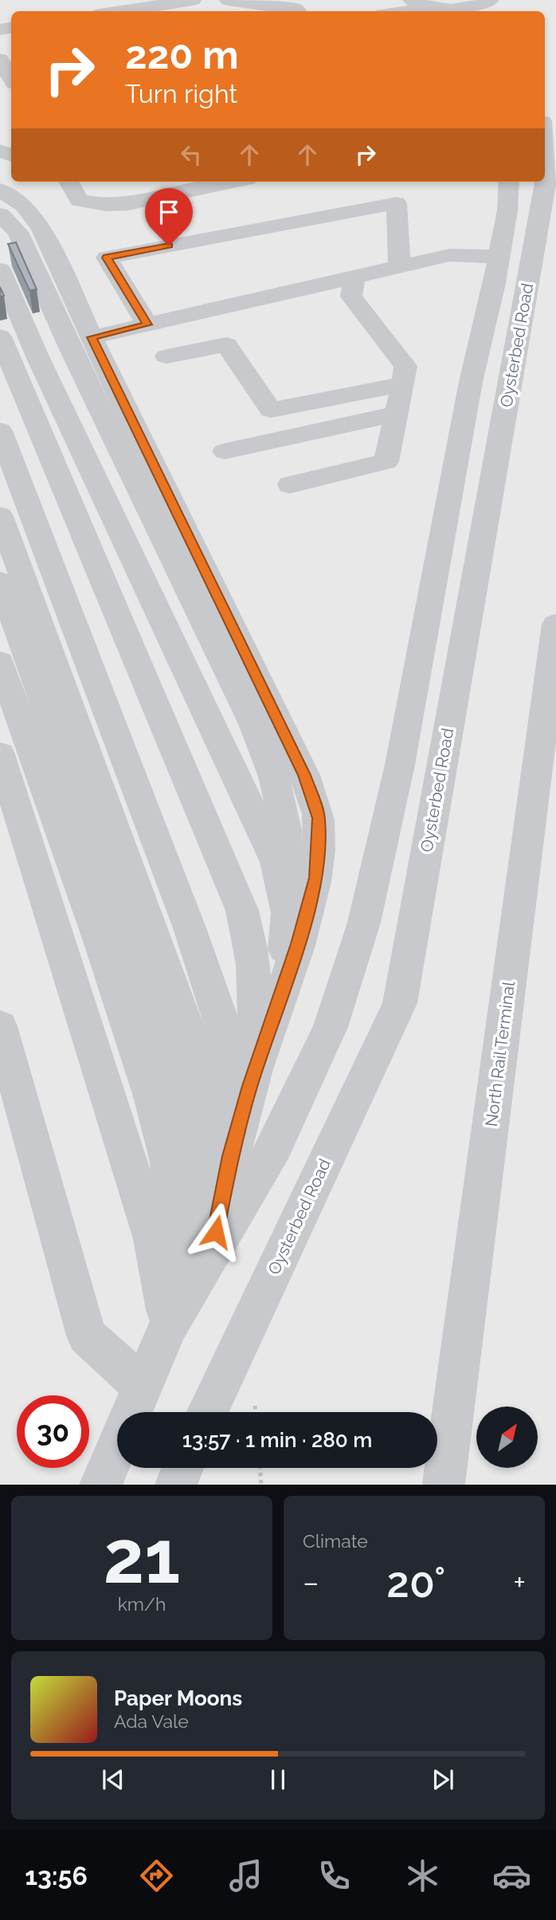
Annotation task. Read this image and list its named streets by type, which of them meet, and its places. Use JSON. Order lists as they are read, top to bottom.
{
  "streets": {
    "street": ["Oysterbed Road", "North Rail Terminal"]
  },
  "north": "top right",
  "page": {
    "turn": ["220 m", "Turn right"],
    "limit": "30",
    "trip": "13:57 · 1 min · 280 m",
    "tile": [
      ["21", "km/h"],
      "Climate"
    ],
    "heat": ["−", "20°", "+"],
    "song": ["Paper Moons", "Ada Vale"],
    "tabs": "13:56"
  }
}
